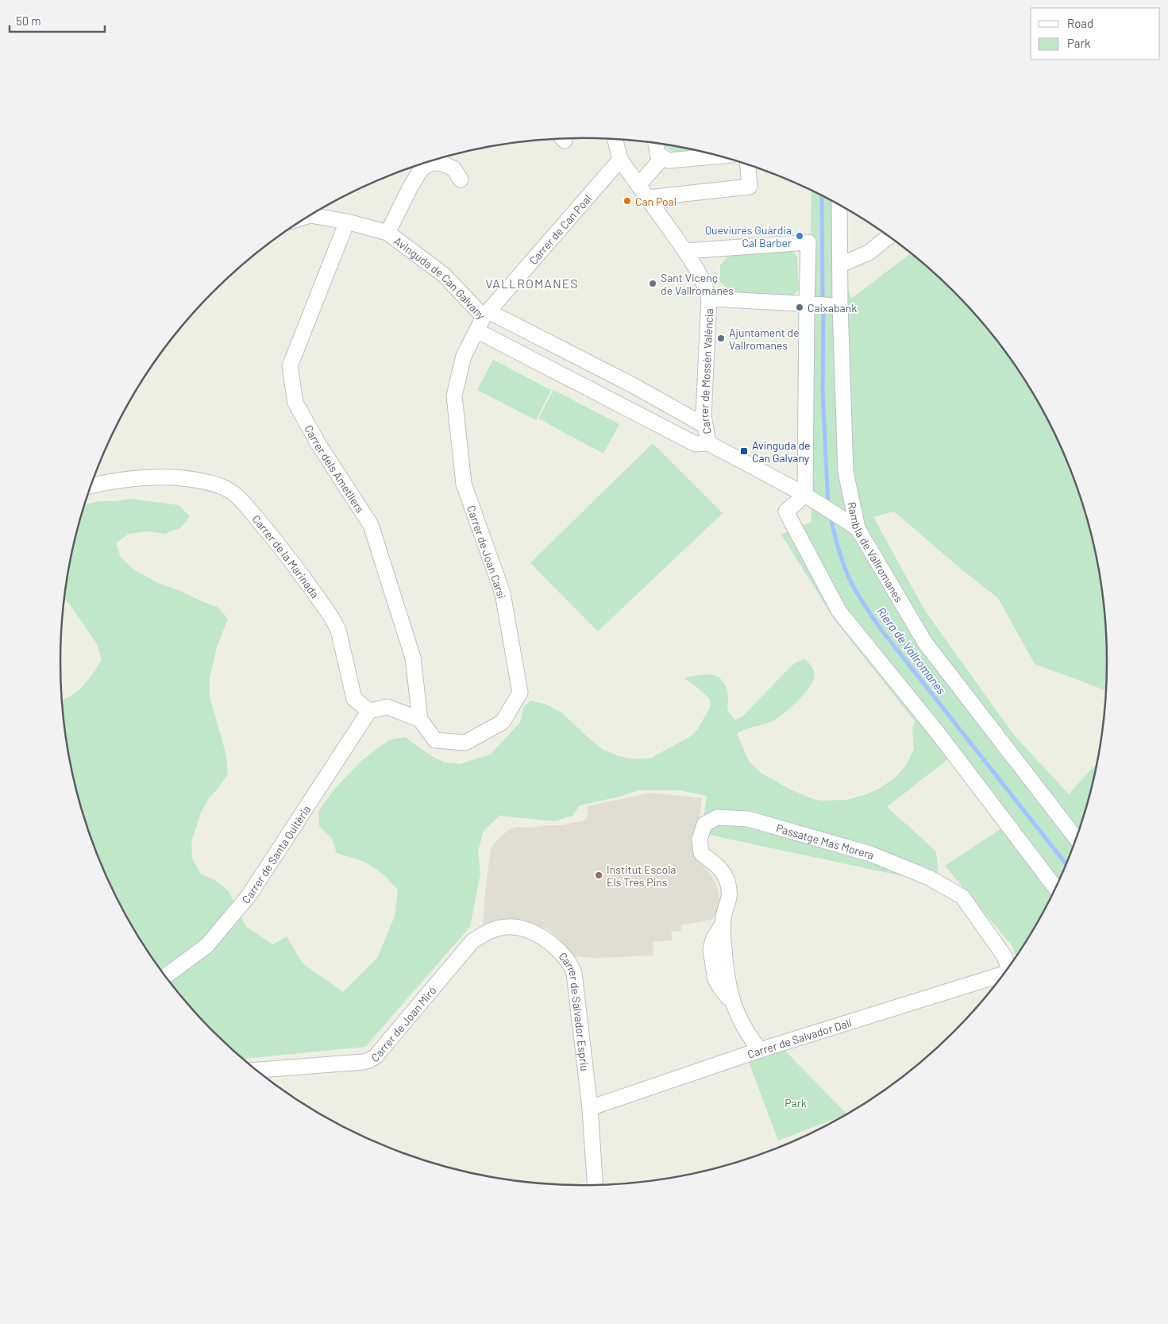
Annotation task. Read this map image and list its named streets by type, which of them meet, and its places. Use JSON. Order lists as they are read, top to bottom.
{
  "streets": {
    "street": [
      "Carrer de Can Poal",
      "Avinguda de Can Galvany",
      "Carrer de Mossèn València",
      "Carrer dels Ametllers",
      "Rambla de Vallromanes",
      "Carrer de Joan Carsi",
      "Carrer de la Marinada",
      "Passatge Mas Morera",
      "Carrer de Santa Quitèria",
      "Carrer de Salvador Espriu",
      "Carrer de Joan Miró",
      "Carrer de Salvador Dalí"
    ]
  },
  "crossings": [
    ["Carrer de Can Poal", "Avinguda de Can Galvany"],
    ["Avinguda de Can Galvany", "Carrer de Mossèn València"],
    ["Avinguda de Can Galvany", "Carrer dels Ametllers"],
    ["Avinguda de Can Galvany", "Rambla de Vallromanes"],
    ["Avinguda de Can Galvany", "Carrer de Joan Carsi"],
    ["Carrer dels Ametllers", "Carrer de Joan Carsi"],
    ["Carrer de la Marinada", "Carrer de Santa Quitèria"],
    ["Passatge Mas Morera", "Carrer de Salvador Dalí"],
    ["Carrer de Salvador Espriu", "Carrer de Joan Miró"],
    ["Carrer de Salvador Espriu", "Carrer de Salvador Dalí"]
  ],
  "districts": ["VALLROMANES"],
  "water": ["Riera de Vallromanes"],
  "parks": ["Park"],
  "places": {
    "other": [
      "Can Poal",
      "Queviures Guàrdia Cal Barber",
      "Sant Vicenç de Vallromanes",
      "Caixabank",
      "Ajuntament de Vallromanes",
      "Institut Escola Els Tres Pins"
    ],
    "transit": ["Avinguda de Can Galvany"]
  },
  "legend": ["Road", "Park"],
  "scale_bar": "50 m"
}
